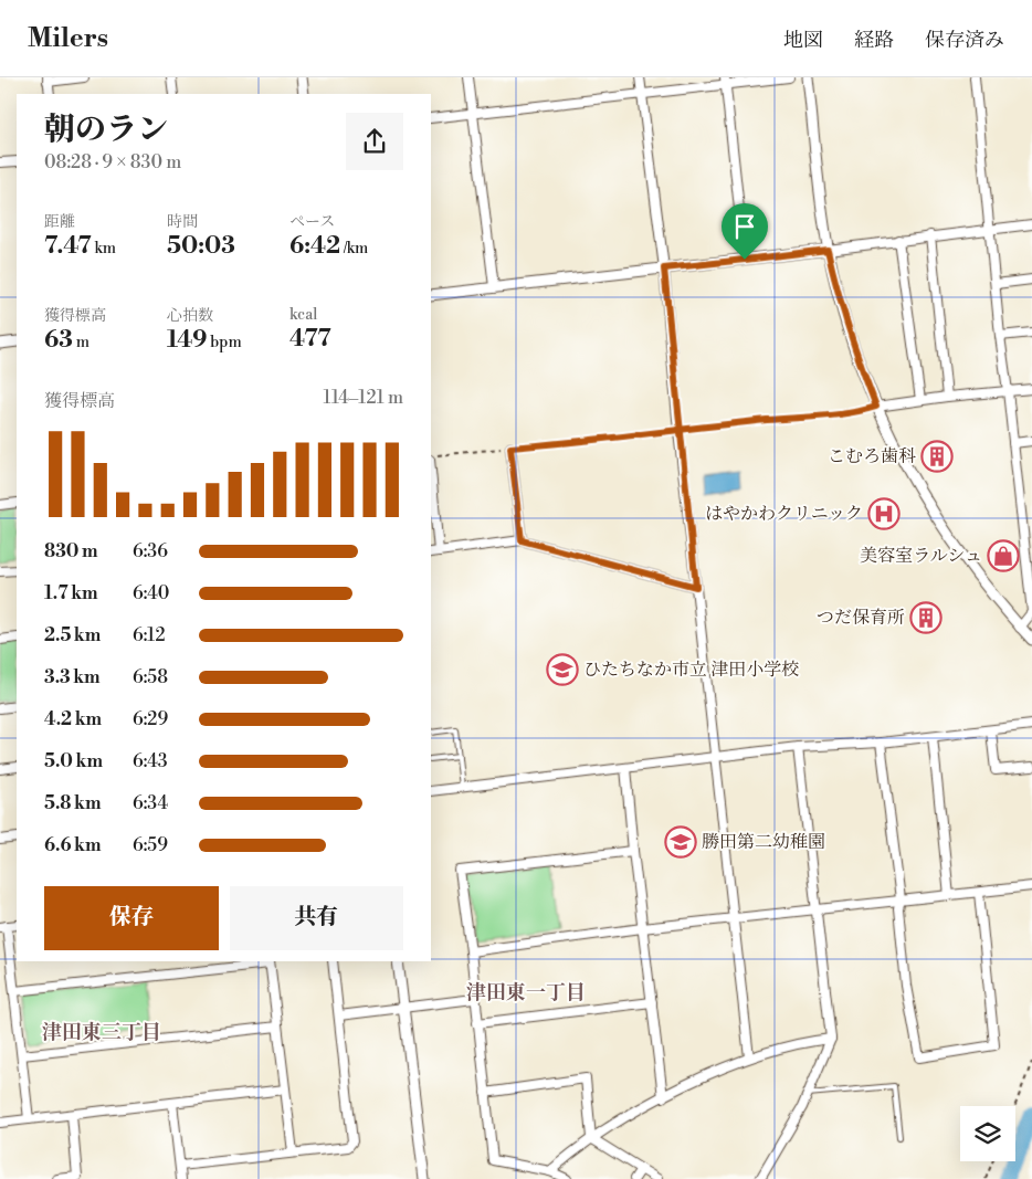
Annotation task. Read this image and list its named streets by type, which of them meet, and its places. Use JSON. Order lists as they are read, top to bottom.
{
  "districts": ["津田東一丁目", "津田東三丁目"],
  "places": {
    "building": ["こむろ歯科", "つだ保育所"],
    "hospital": ["はやかわクリニック"],
    "shop": ["美容室ラルシュ"],
    "school or university": ["ひたちなか市立 津田小学校", "勝田第二幼稚園"]
  },
  "page": {
    "header": "Milers",
    "nav": ["地図", "経路", "保存済み"],
    "heading": ["朝のラン", "08:28 · 9 × 830 m"],
    "stats": [
      ["距離", "7.47 km"],
      ["時間", "50:03"],
      ["ペース", "6:42 /km"],
      ["獲得標高", "63 m"],
      ["心拍数", "149 bpm"],
      ["kcal", "477"]
    ],
    "chart": ["獲得標高", "114–121 m"],
    "list": [
      {
        "name": "830 m",
        "note": "6:36"
      },
      {
        "name": "1.7 km",
        "note": "6:40"
      },
      {
        "name": "2.5 km",
        "note": "6:12"
      },
      {
        "name": "3.3 km",
        "note": "6:58"
      },
      {
        "name": "4.2 km",
        "note": "6:29"
      },
      {
        "name": "5.0 km",
        "note": "6:43"
      },
      {
        "name": "5.8 km",
        "note": "6:34"
      },
      {
        "name": "6.6 km",
        "note": "6:59"
      }
    ],
    "buttons": ["保存", "共有"]
  }
}
